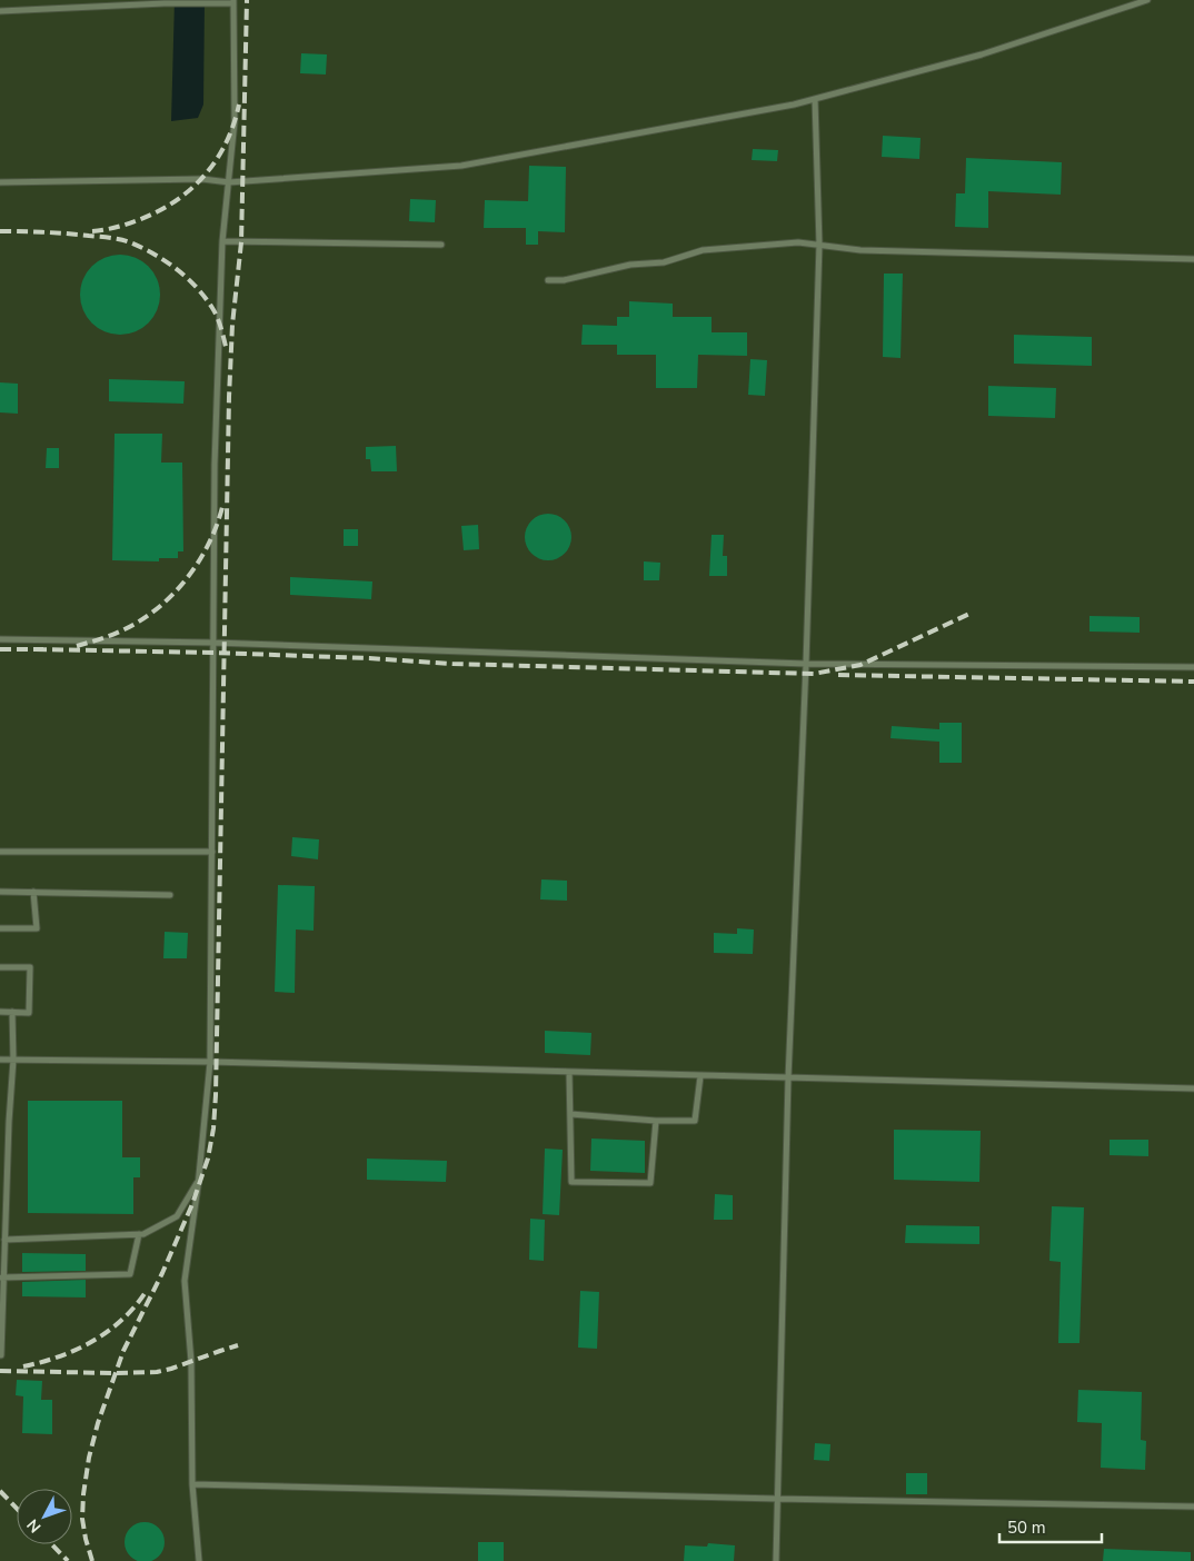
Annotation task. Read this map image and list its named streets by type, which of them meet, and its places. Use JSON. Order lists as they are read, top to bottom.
{
  "scale_bar": "50 m",
  "north": "bottom left"
}
